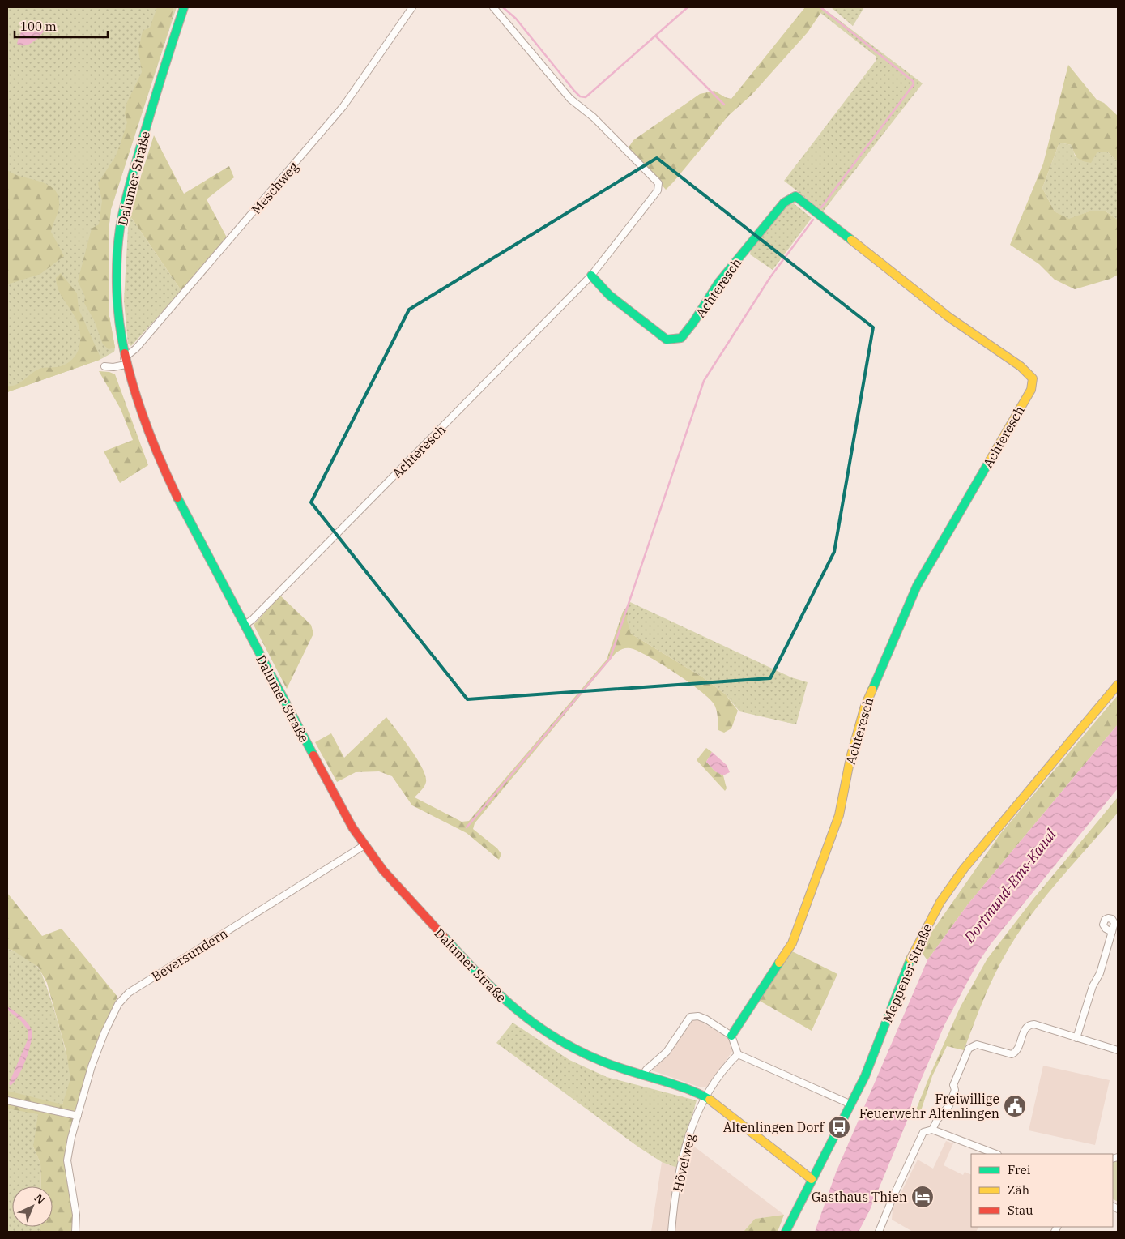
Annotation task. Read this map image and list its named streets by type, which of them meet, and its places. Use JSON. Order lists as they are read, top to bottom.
{
  "streets": {
    "main road": ["Dalumer Straße", "Achteresch", "Meppener Straße"],
    "street": ["Meschweg", "Beversundern", "Hövelweg"]
  },
  "crossings": [
    ["Dalumer Straße", "Meschweg"],
    ["Dalumer Straße", "Achteresch"],
    ["Dalumer Straße", "Beversundern"],
    ["Dalumer Straße", "Meppener Straße"],
    ["Dalumer Straße", "Hövelweg"]
  ],
  "water": ["Dortmund-Ems-Kanal"],
  "places": {
    "public building": ["Freiwillige Feuerwehr Altenlingen"],
    "bus stop": ["Altenlingen Dorf"],
    "hotel": ["Gasthaus Thien"]
  },
  "legend": ["Frei", "Zäh", "Stau"],
  "scale_bar": "100 m",
  "north": "top right"
}
